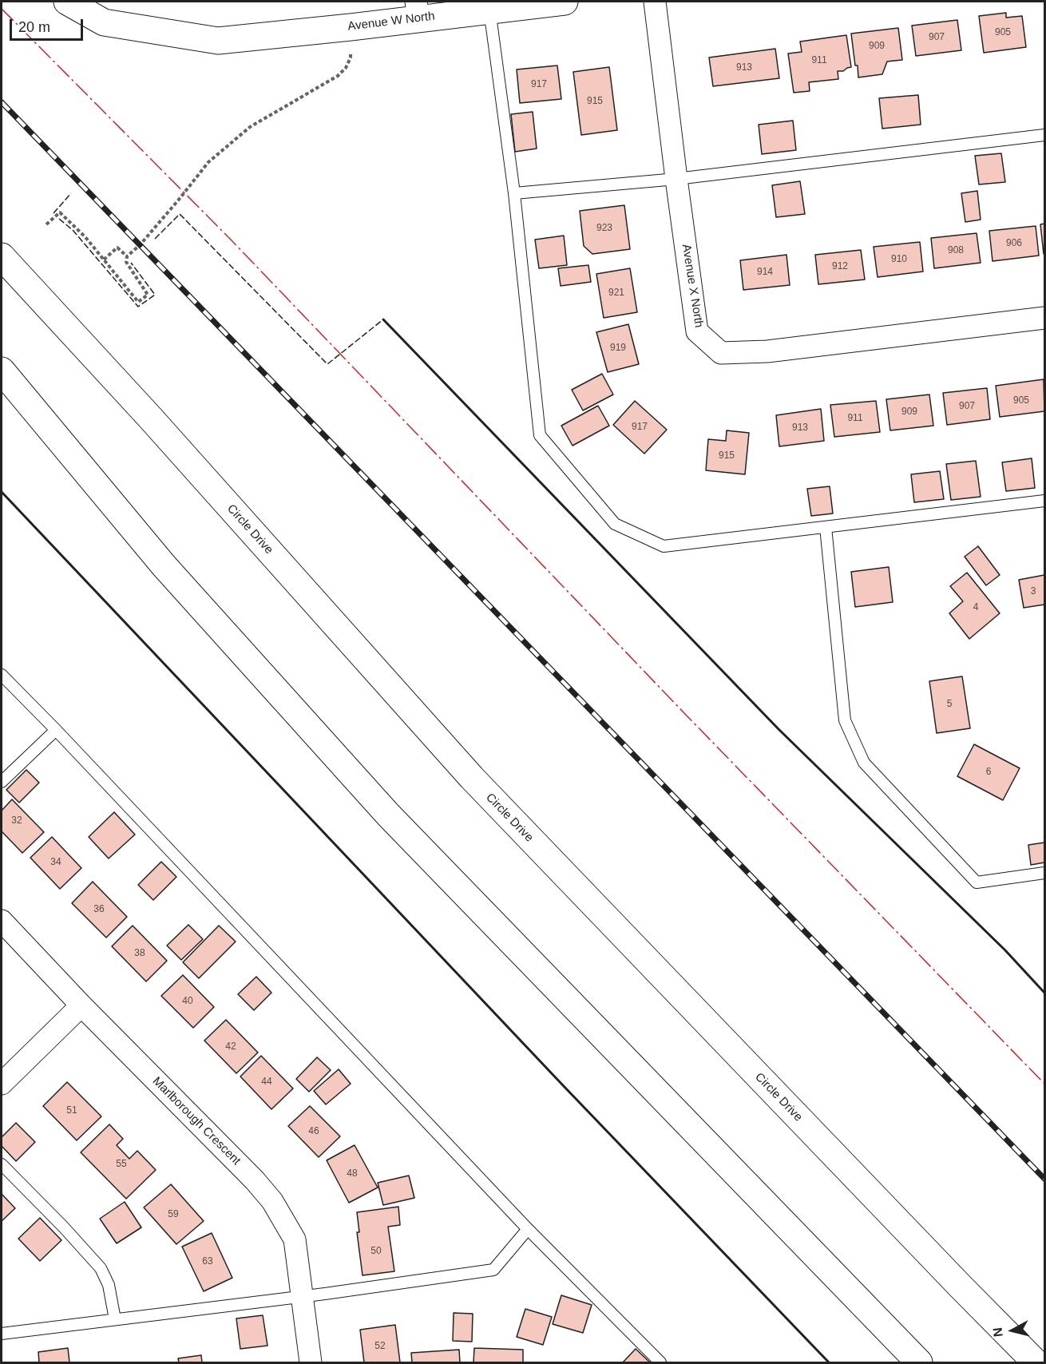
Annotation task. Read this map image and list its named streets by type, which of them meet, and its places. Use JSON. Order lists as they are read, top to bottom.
{
  "streets": {
    "main road": ["Avenue W North", "Circle Drive"],
    "street": ["Avenue X North", "Marlborough Crescent"]
  },
  "house_numbers": [
    "905",
    "907",
    "909",
    "911",
    "913",
    "917",
    "915",
    "923",
    "906",
    "908",
    "910",
    "912",
    "914",
    "921",
    "919",
    "905",
    "907",
    "909",
    "911",
    "917",
    "913",
    "915",
    "3",
    "4",
    "5",
    "6",
    "32",
    "34",
    "36",
    "38",
    "40",
    "42",
    "44",
    "51",
    "46",
    "55",
    "48",
    "59",
    "50",
    "63",
    "52"
  ],
  "scale_bar": "20 m",
  "north": "left"
}
